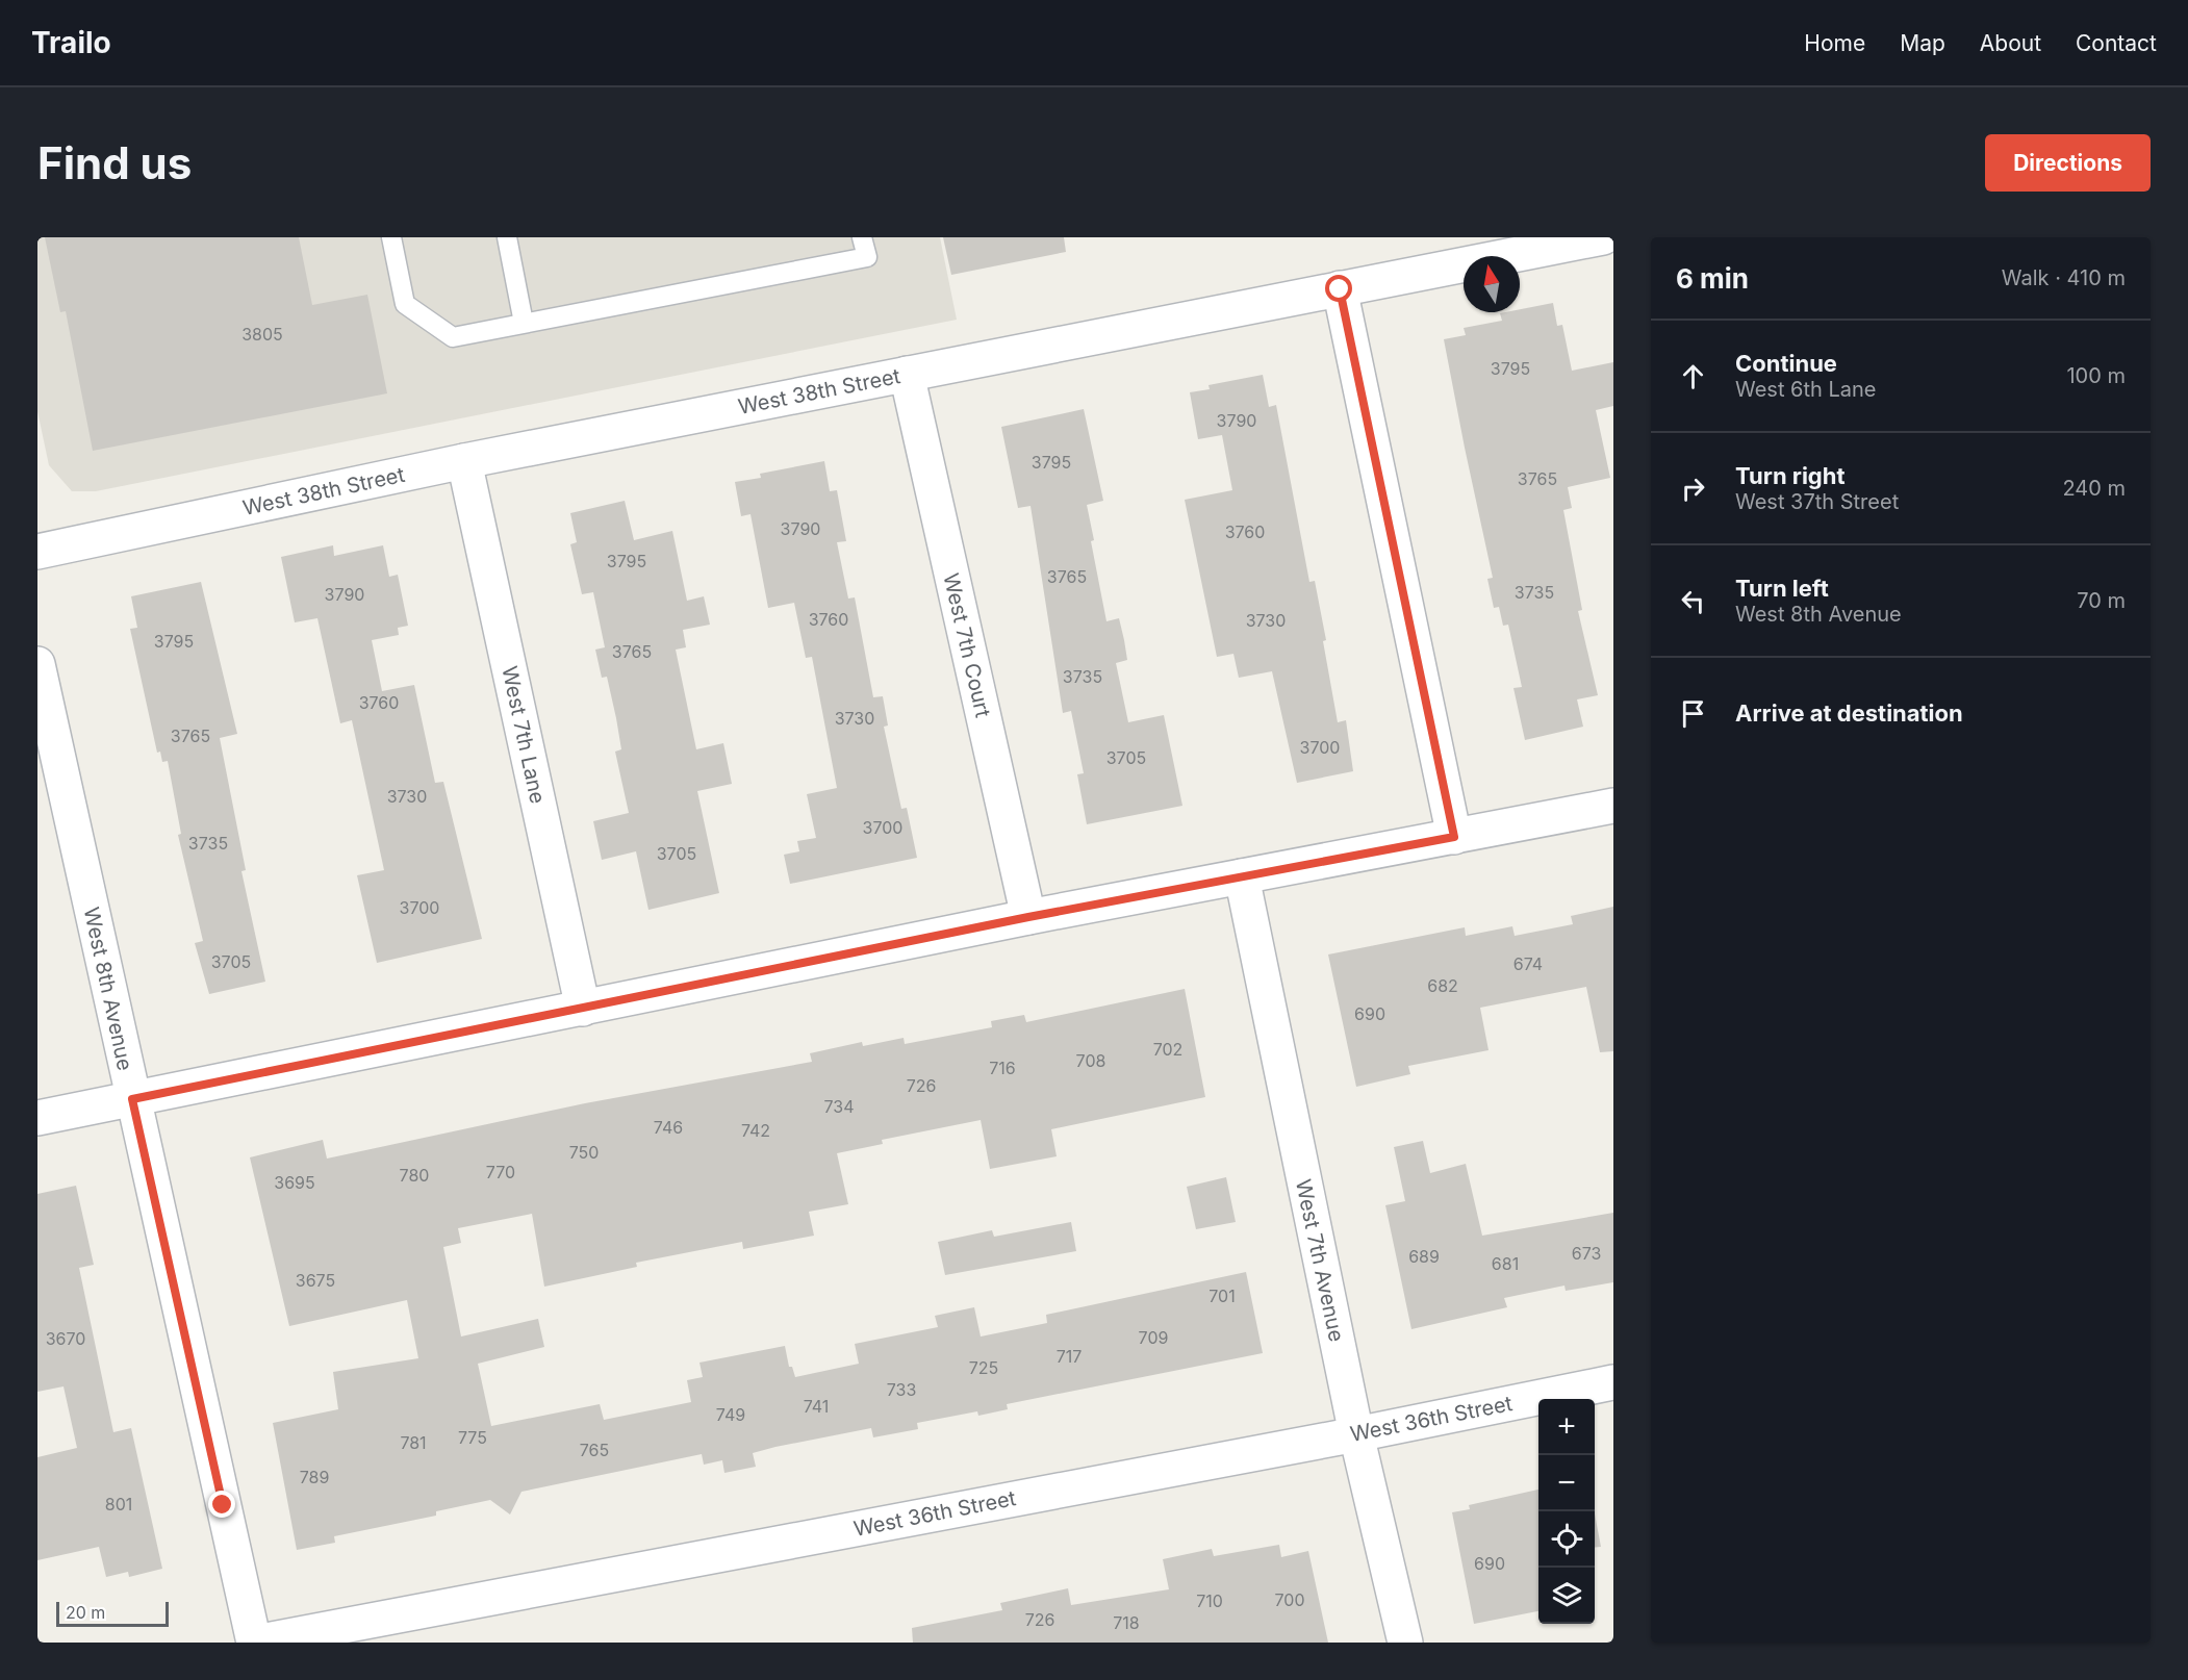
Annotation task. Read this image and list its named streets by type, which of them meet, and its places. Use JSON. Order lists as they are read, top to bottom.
{
  "streets": {
    "street": [
      "West 38th Street",
      "West 7th Court",
      "West 7th Lane",
      "West 8th Avenue",
      "West 7th Avenue",
      "West 36th Street"
    ]
  },
  "crossings": [
    ["West 38th Street", "West 7th Court"],
    ["West 38th Street", "West 7th Lane"],
    ["West 8th Avenue", "West 36th Street"],
    ["West 7th Avenue", "West 36th Street"]
  ],
  "house_numbers": [
    "3805",
    "3795",
    "3790",
    "3795",
    "3765",
    "3790",
    "3760",
    "3795",
    "3765",
    "3735",
    "3790",
    "3760",
    "3730",
    "3795",
    "3765",
    "3735",
    "3760",
    "3730",
    "3765",
    "3700",
    "3705",
    "3730",
    "3700",
    "3735",
    "3705",
    "3700",
    "3705",
    "674",
    "682",
    "690",
    "702",
    "708",
    "716",
    "726",
    "734",
    "746",
    "742",
    "750",
    "770",
    "780",
    "3695",
    "673",
    "689",
    "681",
    "3675",
    "701",
    "709",
    "3670",
    "717",
    "725",
    "733",
    "741",
    "749",
    "775",
    "781",
    "765",
    "789",
    "801",
    "690",
    "700",
    "710",
    "726",
    "718"
  ],
  "scale_bar": "20 m",
  "north": "top",
  "page": {
    "header": "Trailo",
    "nav": [
      "Home",
      "Map",
      "About",
      "Contact"
    ],
    "buttons": "Directions",
    "title": "Find us",
    "heading": ["6 min", "Walk · 410 m"],
    "list": [
      ["Continue", "West 6th Lane", "100 m"],
      ["Turn right", "West 37th Street", "240 m"],
      ["Turn left", "West 8th Avenue", "70 m"],
      "Arrive at destination"
    ],
    "map_buttons": ["+", "−"],
    "scale": "20 m"
  }
}
